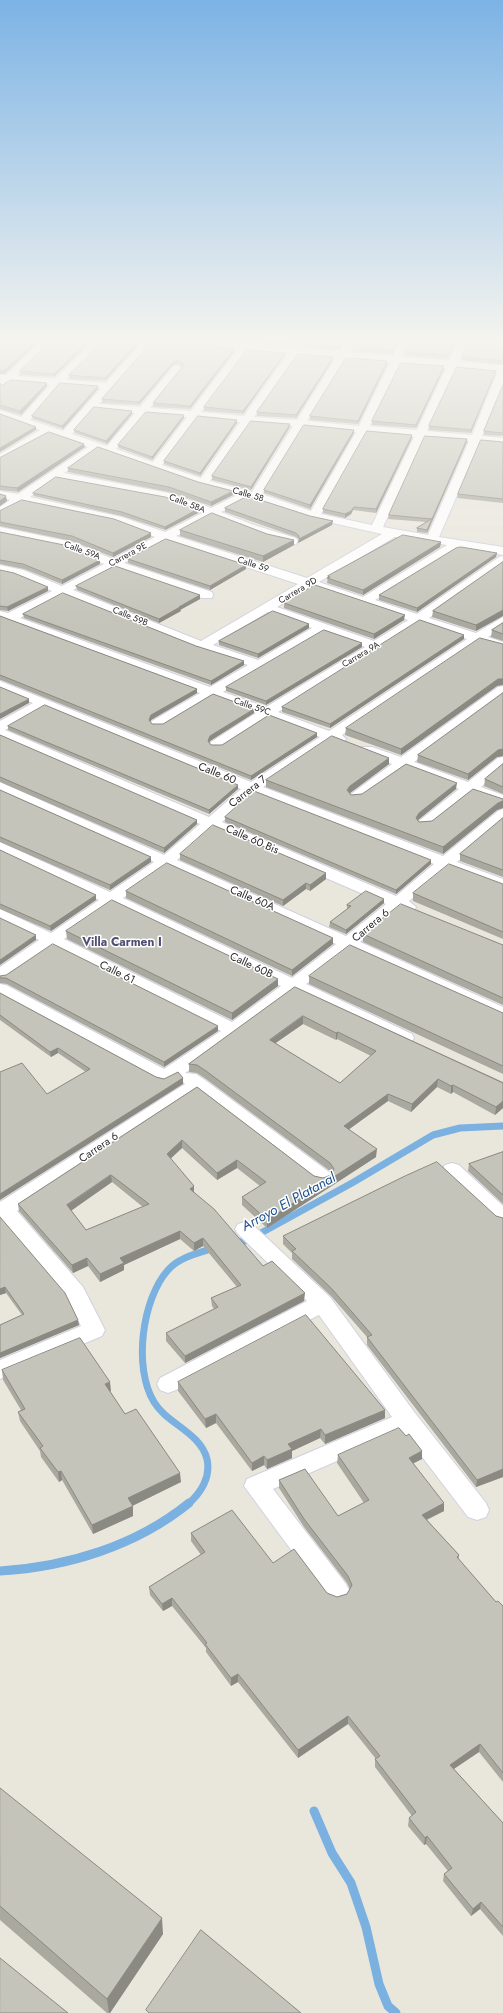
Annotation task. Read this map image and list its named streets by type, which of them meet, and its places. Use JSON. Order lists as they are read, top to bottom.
{
  "streets": {
    "street": [
      "Calle 58",
      "Calle 58A",
      "Calle 59A",
      "Carrera 9E",
      "Calle 59",
      "Carrera 9D",
      "Calle 59B",
      "Carrera 9A",
      "Calle 59C",
      "Calle 60",
      "Carrera 7",
      "Calle 60 Bis",
      "Calle 60A",
      "Carrera 6",
      "Calle 60B",
      "Calle 61"
    ]
  },
  "crossings": [
    ["Calle 58", "Carrera 9E"],
    ["Calle 58", "Carrera 9D"],
    ["Calle 58A", "Carrera 9E"],
    ["Calle 59A", "Carrera 9E"],
    ["Carrera 9E", "Calle 59"],
    ["Carrera 9E", "Calle 59B"],
    ["Carrera 9E", "Calle 59C"],
    ["Calle 59", "Carrera 9D"],
    ["Calle 59", "Carrera 9A"],
    ["Calle 59", "Carrera 7"],
    ["Carrera 9D", "Calle 59B"],
    ["Carrera 9A", "Calle 59C"],
    ["Calle 59C", "Carrera 7"],
    ["Calle 60", "Carrera 7"],
    ["Calle 60", "Carrera 6"],
    ["Carrera 7", "Calle 60 Bis"],
    ["Carrera 7", "Calle 60A"],
    ["Carrera 7", "Calle 60B"],
    ["Carrera 7", "Calle 61"],
    ["Calle 60 Bis", "Carrera 6"],
    ["Calle 60A", "Carrera 6"],
    ["Carrera 6", "Calle 60B"],
    ["Carrera 6", "Calle 61"]
  ],
  "districts": ["Villa Carmen I"],
  "water": ["Arroyo El Platanal"]
}
